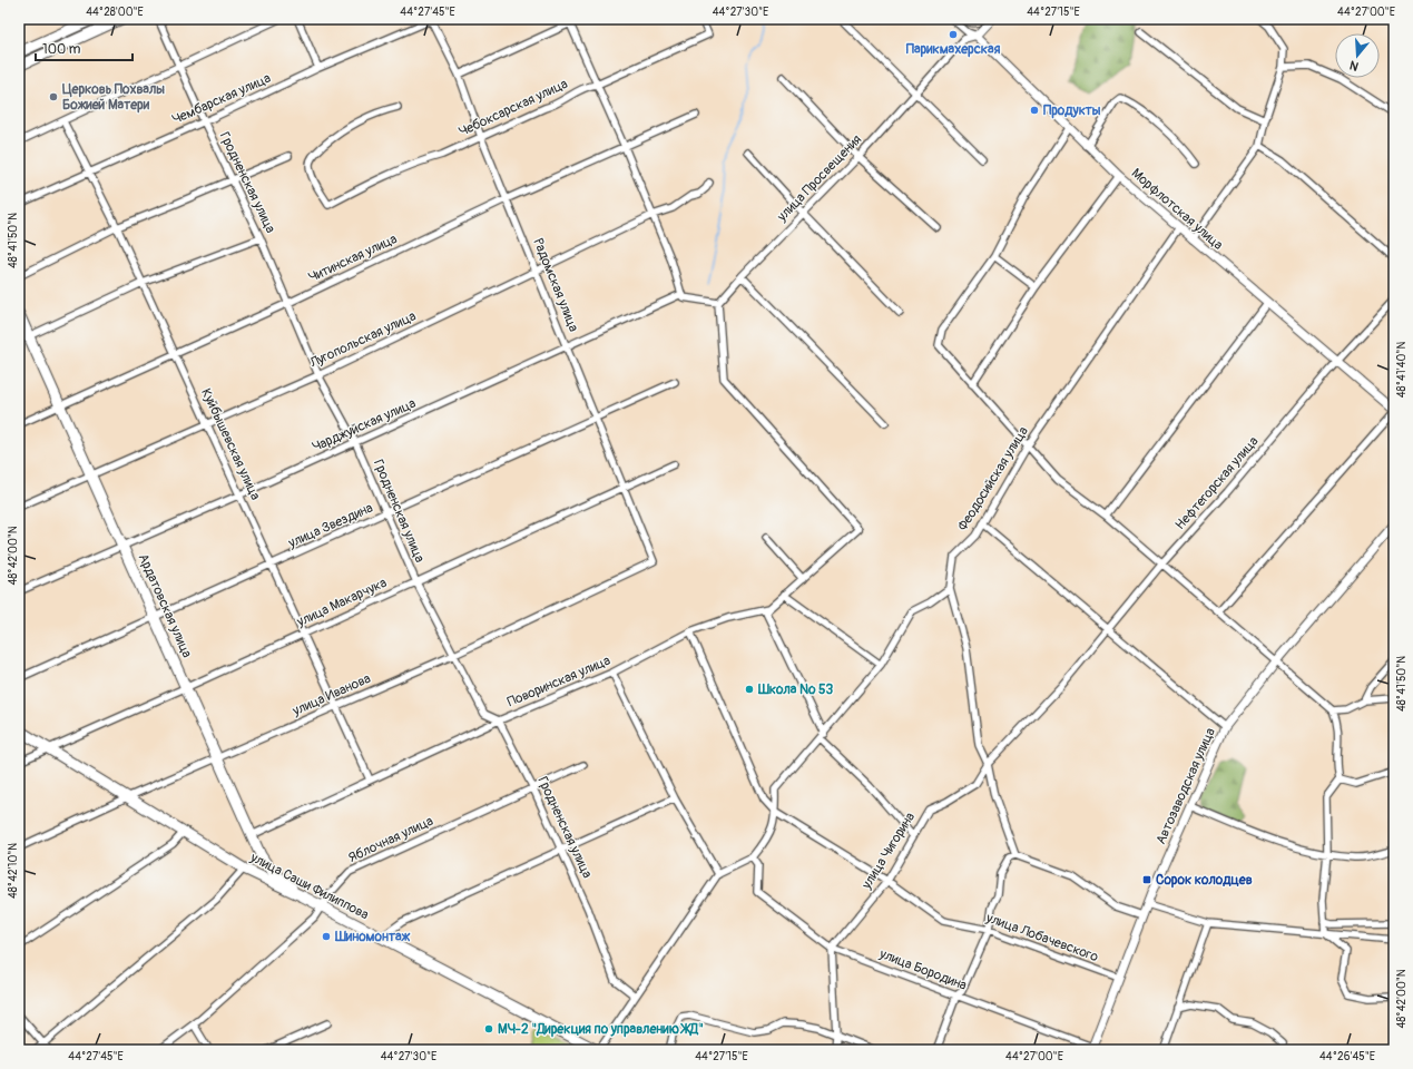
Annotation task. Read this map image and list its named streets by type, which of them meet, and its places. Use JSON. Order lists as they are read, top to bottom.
{
  "streets": {
    "highway": ["Ардатовская улица", "улица Саши Филиппова"],
    "street": [
      "Чембарская улица",
      "Чебоксарская улица",
      "улица Просвещения",
      "Гродненская улица",
      "Морфлотская улица",
      "Читинская улица",
      "Радомская улица",
      "Лугопольская улица",
      "Чарджуйская улица",
      "Куйбышевская улица",
      "Феодосийская улица",
      "Нефтегорская улица",
      "улица Звездина",
      "улица Макарчука",
      "Поворинская улица",
      "улица Иванова",
      "Автозаводская улица",
      "Яблочная улица",
      "улица Чигорина",
      "улица Лобачевского",
      "улица Бородина"
    ]
  },
  "crossings": [
    ["Чембарская улица", "Гродненская улица"],
    ["Чембарская улица", "Радомская улица"],
    ["Чембарская улица", "Куйбышевская улица"],
    ["Чебоксарская улица", "Радомская улица"],
    ["улица Просвещения", "Морфлотская улица"],
    ["улица Просвещения", "Поворинская улица"],
    ["Гродненская улица", "Читинская улица"],
    ["Гродненская улица", "Лугопольская улица"],
    ["Гродненская улица", "Чарджуйская улица"],
    ["Гродненская улица", "улица Звездина"],
    ["Гродненская улица", "улица Макарчука"],
    ["Гродненская улица", "Поворинская улица"],
    ["Гродненская улица", "улица Иванова"],
    ["Гродненская улица", "Яблочная улица"],
    ["Морфлотская улица", "Феодосийская улица"],
    ["Морфлотская улица", "Нефтегорская улица"],
    ["Читинская улица", "Радомская улица"],
    ["Читинская улица", "Куйбышевская улица"],
    ["Читинская улица", "Ардатовская улица"],
    ["Радомская улица", "Лугопольская улица"],
    ["Радомская улица", "Чарджуйская улица"],
    ["Радомская улица", "улица Звездина"],
    ["Радомская улица", "улица Макарчука"],
    ["Радомская улица", "улица Иванова"],
    ["Лугопольская улица", "Куйбышевская улица"],
    ["Лугопольская улица", "Ардатовская улица"],
    ["Чарджуйская улица", "Куйбышевская улица"],
    ["Чарджуйская улица", "Ардатовская улица"],
    ["Куйбышевская улица", "улица Звездина"],
    ["Куйбышевская улица", "улица Макарчука"],
    ["Куйбышевская улица", "Поворинская улица"],
    ["Куйбышевская улица", "улица Иванова"],
    ["Нефтегорская улица", "улица Чигорина"],
    ["улица Звездина", "Ардатовская улица"],
    ["улица Макарчука", "Ардатовская улица"],
    ["улица Макарчука", "улица Саши Филиппова"],
    ["Ардатовская улица", "Поворинская улица"],
    ["Ардатовская улица", "улица Иванова"],
    ["Ардатовская улица", "улица Саши Филиппова"],
    ["Поворинская улица", "улица Лобачевского"],
    ["улица Иванова", "улица Саши Филиппова"],
    ["Автозаводская улица", "улица Лобачевского"],
    ["Автозаводская улица", "улица Бородина"],
    ["Яблочная улица", "улица Саши Филиппова"],
    ["улица Чигорина", "улица Лобачевского"],
    ["улица Чигорина", "улица Бородина"]
  ],
  "places": {
    "other": [
      "Парикмахерская",
      "Церковь Похвалы Божией Матери",
      "Продукты",
      "Школа № 53",
      "Шиномонтаж",
      "МЧ-2 \"Дирекция по управлению ЖД\""
    ],
    "transit": ["Сорок колодцев"]
  },
  "scale_bar": "100 m",
  "north": "bottom",
  "coordinates": [
    "44°28'00\"E",
    "44°27'45\"E",
    "44°27'30\"E",
    "44°27'15\"E",
    "44°27'00\"E",
    "48°41'50\"N",
    "48°41'40\"N",
    "48°42'00\"N",
    "48°42'10\"N",
    "44°26'45\"E"
  ]
}
